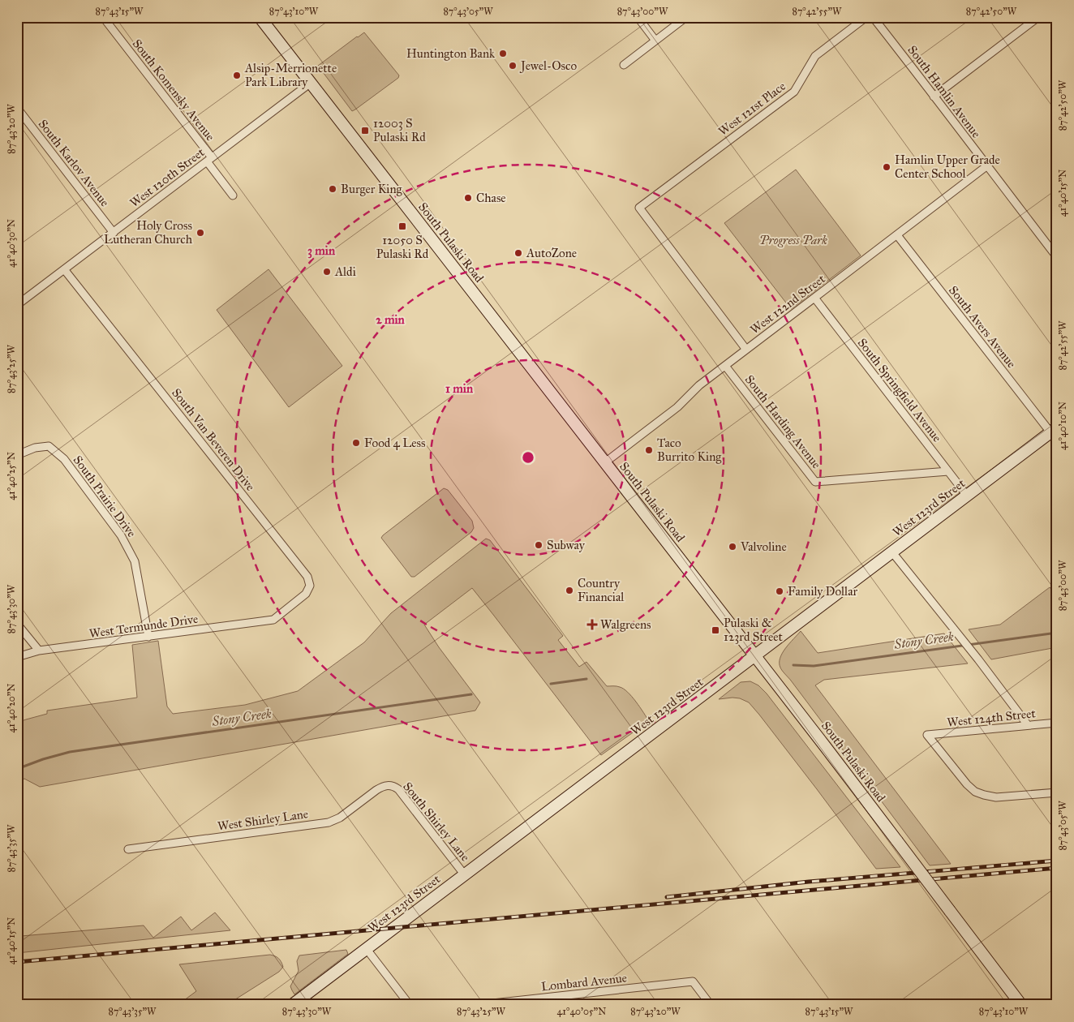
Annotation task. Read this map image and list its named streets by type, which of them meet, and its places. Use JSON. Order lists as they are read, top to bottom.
{
  "streets": {
    "main road": ["South Pulaski Road", "West 123rd Street"],
    "street": [
      "South Komensky Avenue",
      "South Hamlin Avenue",
      "West 121st Place",
      "South Karlov Avenue",
      "West 120th Street",
      "West 122nd Street",
      "South Avers Avenue",
      "South Springfield Avenue",
      "South Harding Avenue",
      "South Van Beveren Drive",
      "South Prairie Drive",
      "West Termunde Drive",
      "West 124th Street",
      "West Shirley Lane",
      "South Shirley Lane",
      "Lombard Avenue"
    ]
  },
  "crossings": [
    ["South Komensky Avenue", "West 120th Street"],
    ["South Hamlin Avenue", "West 122nd Street"],
    ["West 121st Place", "West 122nd Street"],
    ["South Karlov Avenue", "West 120th Street"],
    ["West 120th Street", "South Pulaski Road"],
    ["West 120th Street", "South Van Beveren Drive"],
    ["South Pulaski Road", "West 122nd Street"],
    ["South Pulaski Road", "West 123rd Street"],
    ["West 122nd Street", "South Avers Avenue"],
    ["West 122nd Street", "South Springfield Avenue"],
    ["West 122nd Street", "South Harding Avenue"],
    ["South Avers Avenue", "West 123rd Street"],
    ["South Springfield Avenue", "South Harding Avenue"],
    ["South Springfield Avenue", "West 123rd Street"],
    ["South Van Beveren Drive", "West Termunde Drive"],
    ["South Prairie Drive", "West Termunde Drive"],
    ["West 123rd Street", "South Shirley Lane"],
    ["West Shirley Lane", "South Shirley Lane"]
  ],
  "water": ["Stony Creek"],
  "parks": ["Progress Park"],
  "places": {
    "other": [
      "Huntington Bank",
      "Jewel-Osco",
      "Alsip-Merrionette Park Library",
      "Hamlin Upper Grade Center School",
      "Burger King",
      "Chase",
      "Holy Cross Lutheran Church",
      "AutoZone",
      "Aldi",
      "Food 4 Less",
      "Taco Burrito King",
      "Subway",
      "Valvoline",
      "Country Financial",
      "Family Dollar"
    ],
    "transit": ["12003 S Pulaski Rd", "12050 S Pulaski Rd", "Pulaski & 123rd Street"],
    "health": ["Walgreens"]
  },
  "coordinates": [
    "87°43'15\"W",
    "87°43'10\"W",
    "87°43'05\"W",
    "87°43'00\"W",
    "87°42'55\"W",
    "87°42'50\"W",
    "87°43'20\"W",
    "41°40'15\"N",
    "41°40'30\"N",
    "87°43'25\"W",
    "41°40'10\"N",
    "41°40'25\"N",
    "87°43'30\"W",
    "41°40'20\"N",
    "87°43'35\"W",
    "41°40'05\"N"
  ],
  "rings": ["3 min", "2 min", "1 min"]
}
